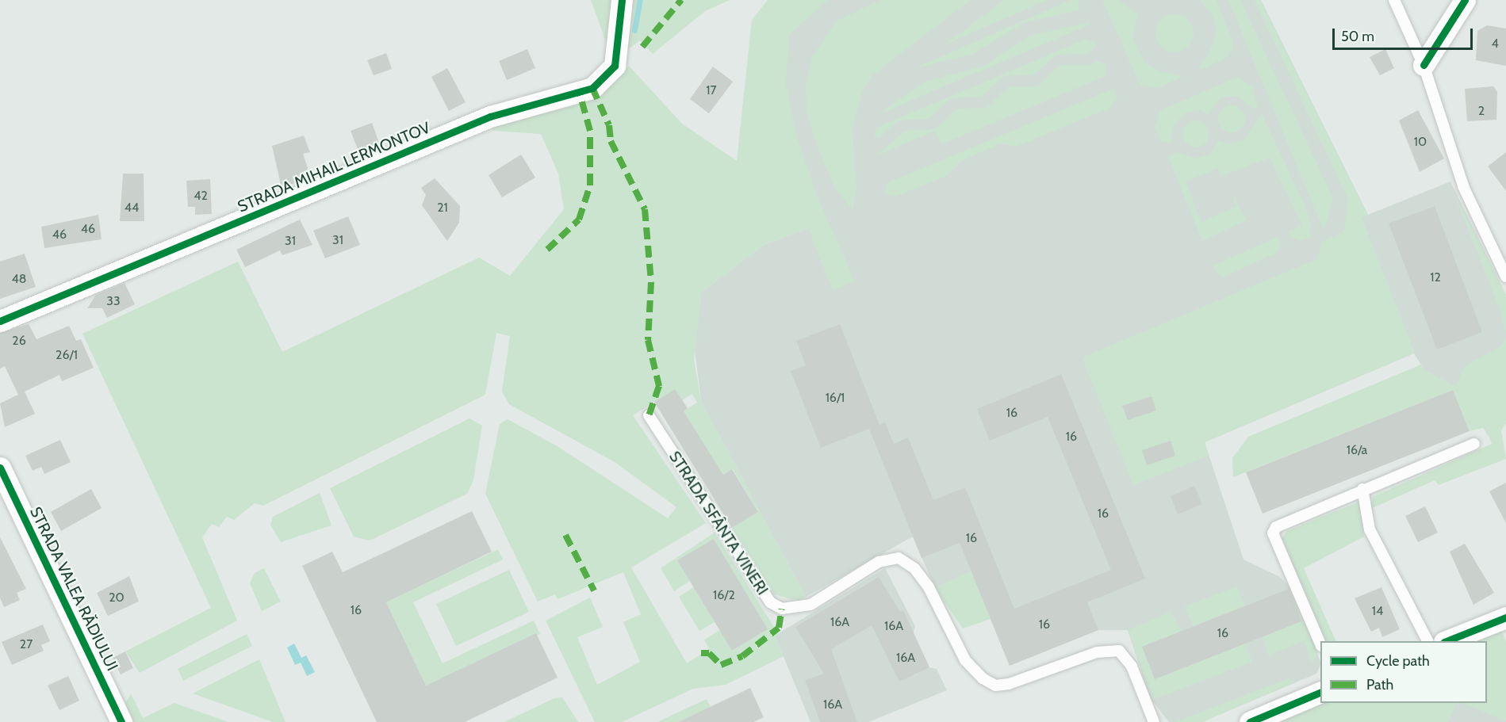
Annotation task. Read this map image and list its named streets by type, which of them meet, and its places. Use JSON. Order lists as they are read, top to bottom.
{
  "streets": {
    "street": ["STRADA MIHAIL LERMONTOV", "STRADA VALEA RĂDIULUI"],
    "lane": ["STRADA SFÂNTA VINERI"]
  },
  "house_numbers": [
    "4",
    "17",
    "2",
    "10",
    "42",
    "44",
    "21",
    "46",
    "46",
    "31",
    "31",
    "12",
    "48",
    "33",
    "26",
    "26/1",
    "16/1",
    "16",
    "16",
    "16/a",
    "16",
    "16",
    "16/2",
    "20",
    "16",
    "14",
    "16A",
    "16",
    "16A",
    "16",
    "27",
    "16A",
    "16A"
  ],
  "legend": ["Cycle path", "Path"],
  "scale_bar": "50 m"
}
